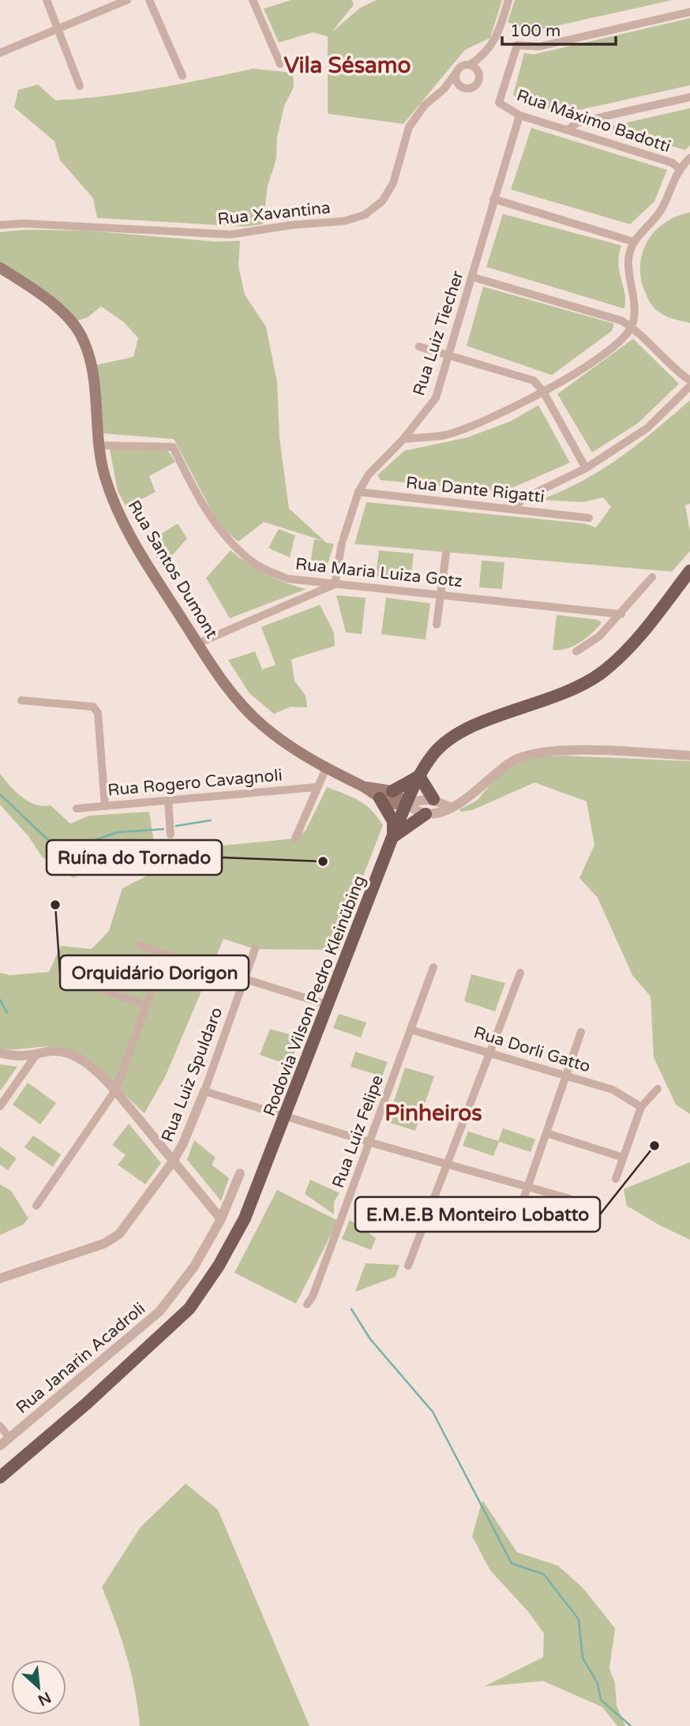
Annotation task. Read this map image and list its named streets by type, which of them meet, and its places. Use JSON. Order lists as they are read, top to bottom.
{
  "streets": {
    "main road": ["Rua Santos Dumont", "Rodovia Vilson Pedro Kleinübing"],
    "street": [
      "Rua Máximo Badotti",
      "Rua Xavantina",
      "Rua Luiz Tiecher",
      "Rua Dante Rigatti",
      "Rua Maria Luiza Gotz",
      "Rua Rogero Cavagnoli",
      "Rua Dorli Gatto",
      "Rua Luiz Spuldaro",
      "Rua Luiz Felipe",
      "Rua Janarin Acadroli"
    ]
  },
  "crossings": [
    ["Rua Máximo Badotti", "Rua Luiz Tiecher"],
    ["Rua Luiz Tiecher", "Rua Dante Rigatti"],
    ["Rua Luiz Tiecher", "Rua Maria Luiza Gotz"],
    ["Rua Santos Dumont", "Rua Maria Luiza Gotz"],
    ["Rua Santos Dumont", "Rodovia Vilson Pedro Kleinübing"],
    ["Rua Dorli Gatto", "Rua Luiz Felipe"]
  ],
  "districts": ["Vila Sésamo", "Pinheiros"],
  "places": ["Ruína do Tornado", "Orquidário Dorigon", "E.M.E.B Monteiro Lobatto"],
  "scale_bar": "100 m",
  "north": "bottom right"
}
